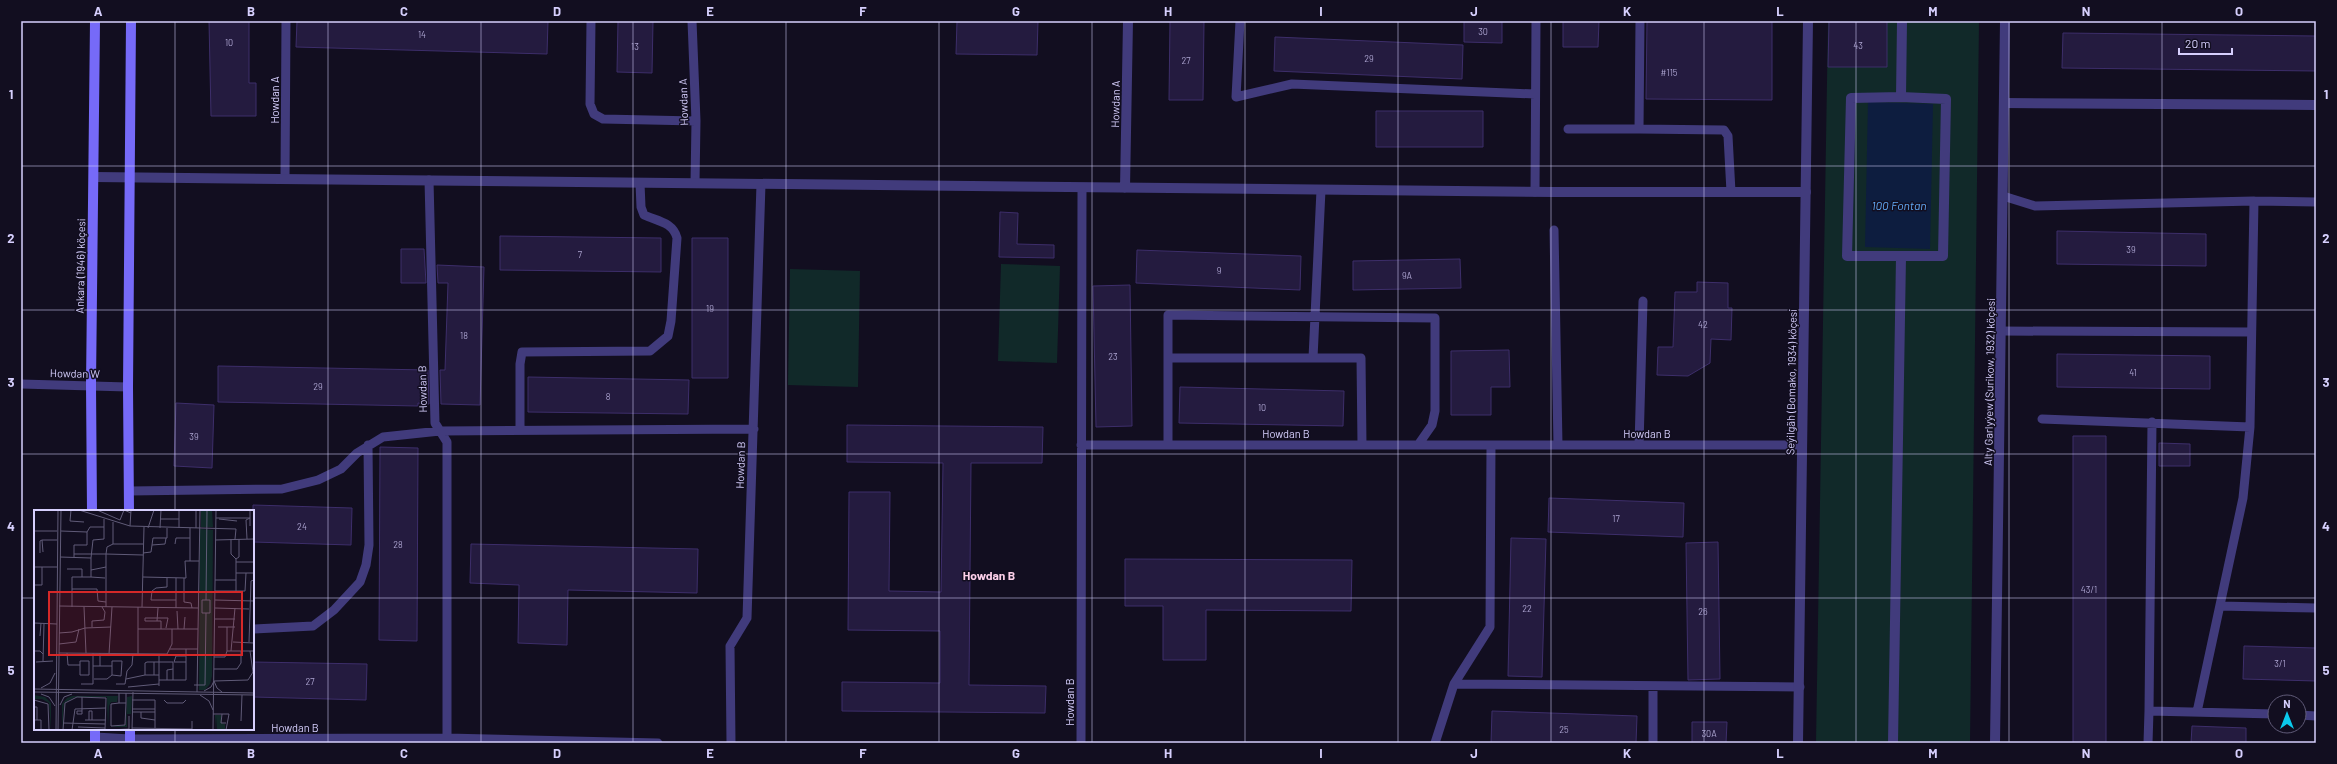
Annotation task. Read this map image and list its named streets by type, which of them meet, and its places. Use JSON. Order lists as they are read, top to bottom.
{
  "streets": {
    "main road": ["Ankara (1946) köçesi"],
    "street": ["Howdan A", "Seýilgäh (Bomako, 1934) köçesi", "Alty Garlyýew (Surikow, 1932) köçesi"],
    "lane": ["Howdan W", "Howdan B"]
  },
  "crossings": [
    ["Ankara (1946) köçesi", "Howdan W"],
    ["Seýilgäh (Bomako, 1934) köçesi", "Howdan B"]
  ],
  "districts": ["Howdan B"],
  "water": ["100 Fontan"],
  "house_numbers": [
    "30",
    "14",
    "10",
    "43",
    "13",
    "29",
    "27",
    "#115",
    "39",
    "7",
    "9",
    "9A",
    "19",
    "42",
    "18",
    "23",
    "41",
    "29",
    "8",
    "10",
    "39",
    "17",
    "24",
    "28",
    "43/1",
    "22",
    "26",
    "3/1",
    "27",
    "25",
    "30A"
  ],
  "scale_bar": "20 m",
  "north": "top",
  "grid": {
    "columns": [
      "A",
      "B",
      "C",
      "D",
      "E",
      "F",
      "G",
      "H",
      "I",
      "J",
      "K",
      "L",
      "M",
      "N",
      "O"
    ],
    "rows": [
      "1",
      "2",
      "3",
      "4",
      "5"
    ]
  }
}
